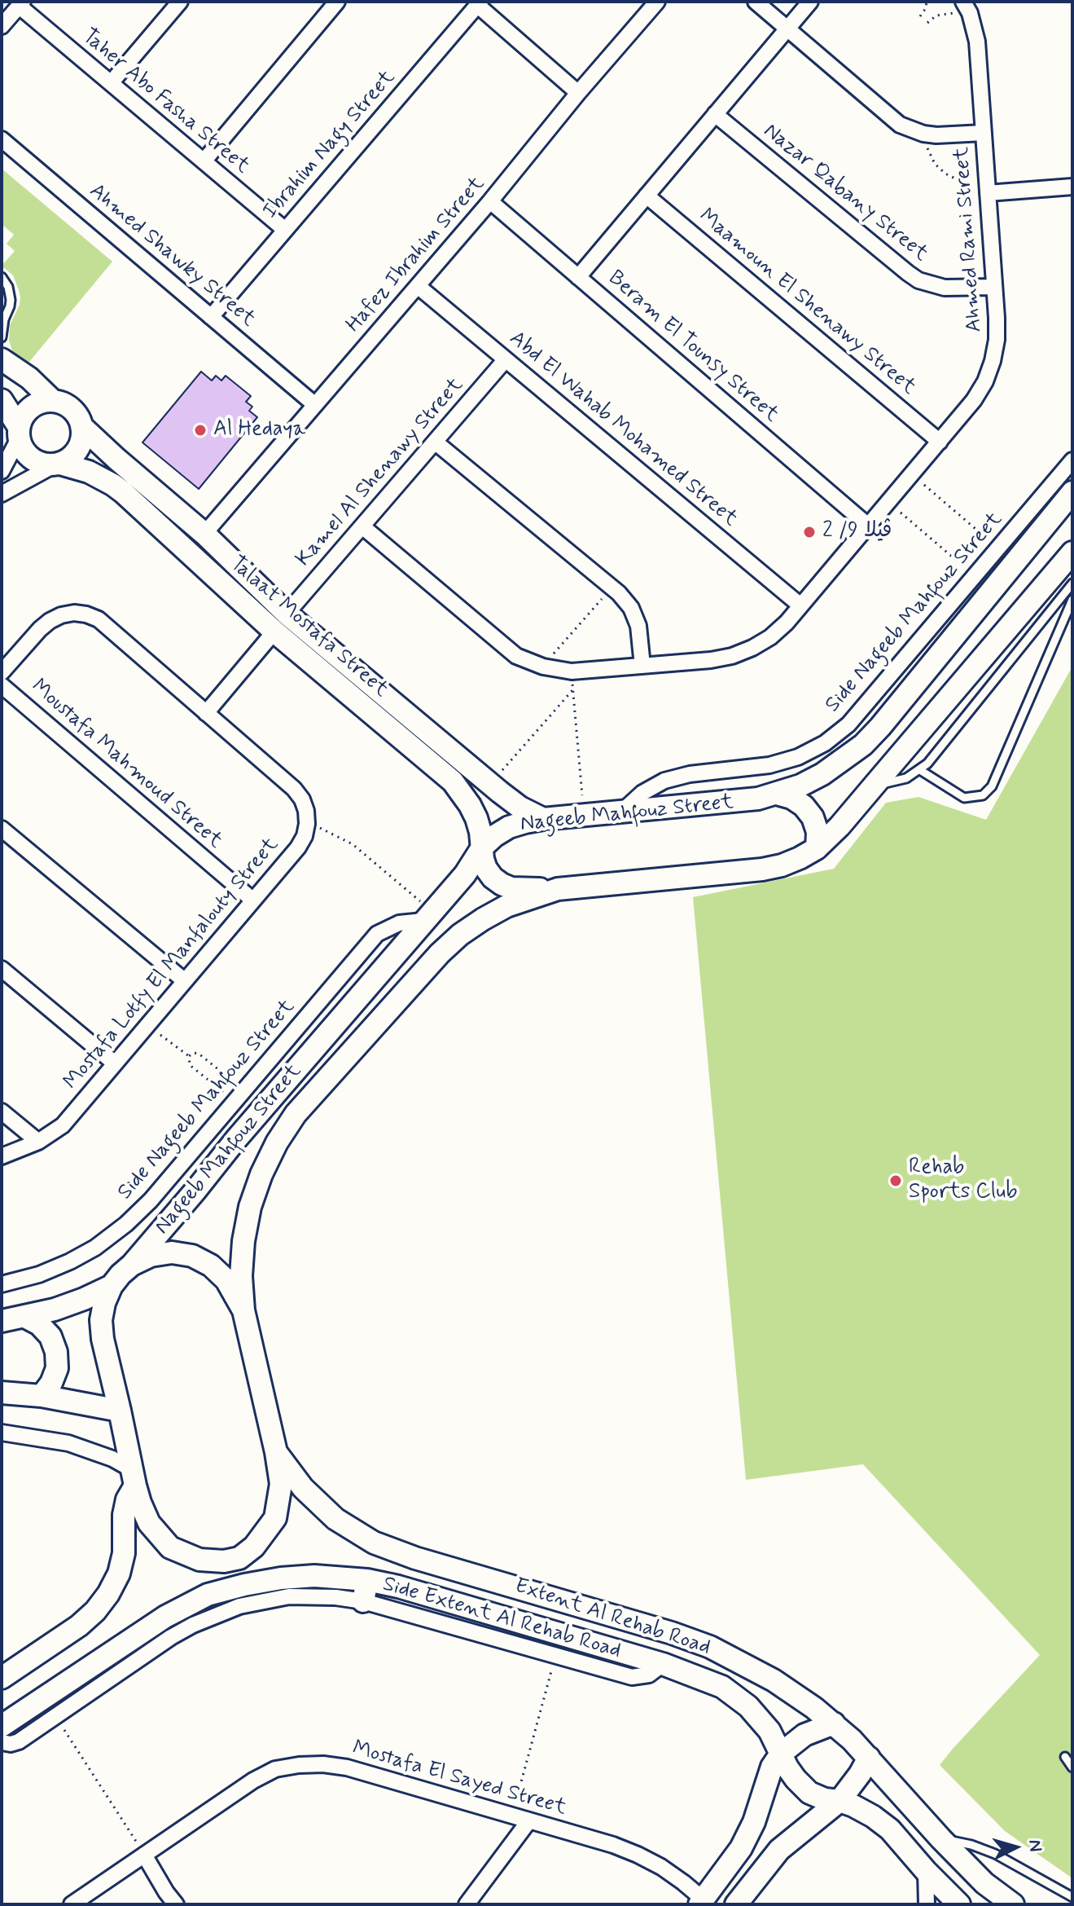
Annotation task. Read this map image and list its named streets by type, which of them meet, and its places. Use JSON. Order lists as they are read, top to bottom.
{
  "streets": {
    "street": [
      "Taher Abo Fasha Street",
      "Ibrahim Nagy Street",
      "Nazar Qabany Street",
      "Ahmed Rami Street",
      "Hafez Ibrahim Street",
      "Ahmed Shawky Street",
      "Maamoun El Shenawy Street",
      "Beram El Tounsy Street",
      "Abd El Wahab Mohamed Street",
      "Kamel Al Shenawy Street",
      "Side Nageeb Mahfouz Street",
      "Talaat Mostafa Street",
      "Moustafa Mahmoud Street",
      "Nageeb Mahfouz Street",
      "Mostafa Lotfy El Manfalouty Street",
      "Extent Al Rehab Road",
      "Side Extent Al Rehab Road",
      "Mostafa El Sayed Street"
    ]
  },
  "crossings": [
    ["Taher Abo Fasha Street", "Ibrahim Nagy Street"],
    ["Ibrahim Nagy Street", "Ahmed Shawky Street"],
    ["Nazar Qabany Street", "Ahmed Rami Street"],
    ["Ahmed Rami Street", "Maamoun El Shenawy Street"],
    ["Ahmed Rami Street", "Beram El Tounsy Street"],
    ["Ahmed Rami Street", "Abd El Wahab Mohamed Street"],
    ["Ahmed Rami Street", "Kamel Al Shenawy Street"],
    ["Hafez Ibrahim Street", "Ahmed Shawky Street"],
    ["Hafez Ibrahim Street", "Beram El Tounsy Street"],
    ["Hafez Ibrahim Street", "Abd El Wahab Mohamed Street"],
    ["Hafez Ibrahim Street", "Talaat Mostafa Street"],
    ["Abd El Wahab Mohamed Street", "Kamel Al Shenawy Street"],
    ["Kamel Al Shenawy Street", "Talaat Mostafa Street"],
    ["Side Nageeb Mahfouz Street", "Nageeb Mahfouz Street"],
    ["Talaat Mostafa Street", "Nageeb Mahfouz Street"],
    ["Moustafa Mahmoud Street", "Mostafa Lotfy El Manfalouty Street"],
    ["Extent Al Rehab Road", "Side Extent Al Rehab Road"]
  ],
  "places": ["Al Hedaya", "ڤيلا 9/ 2", "Rehab Sports Club"],
  "north": "right"
}
